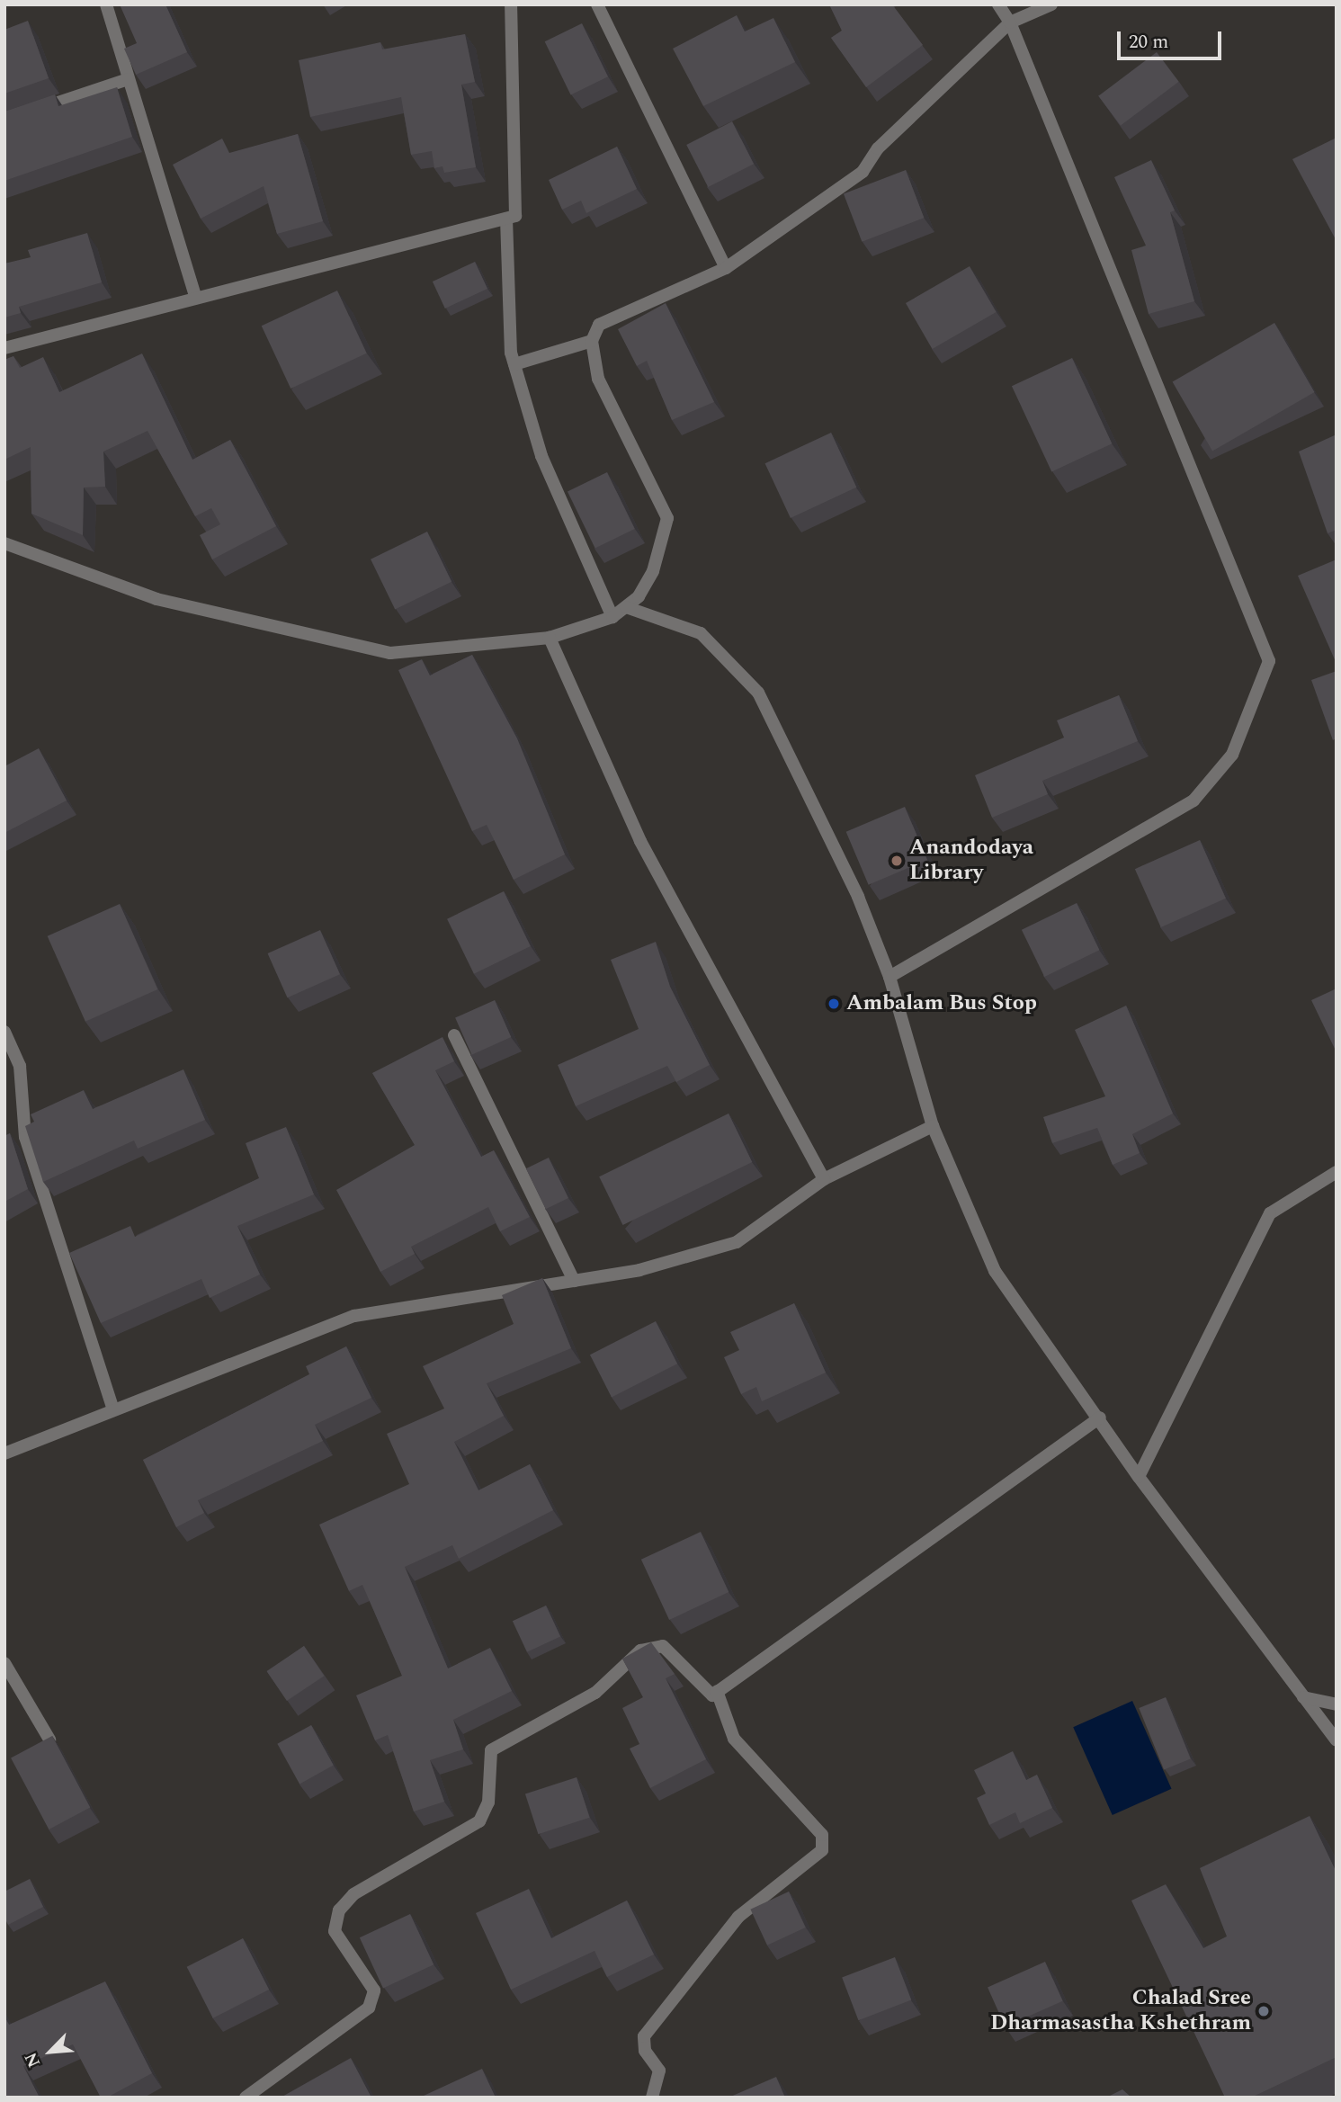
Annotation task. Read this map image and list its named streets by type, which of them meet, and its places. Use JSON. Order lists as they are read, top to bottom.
{
  "places": ["Anandodaya Library", "Ambalam Bus Stop", "Chalad Sree Dharmasastha Kshethram"],
  "scale_bar": "20 m",
  "north": "bottom left"
}
